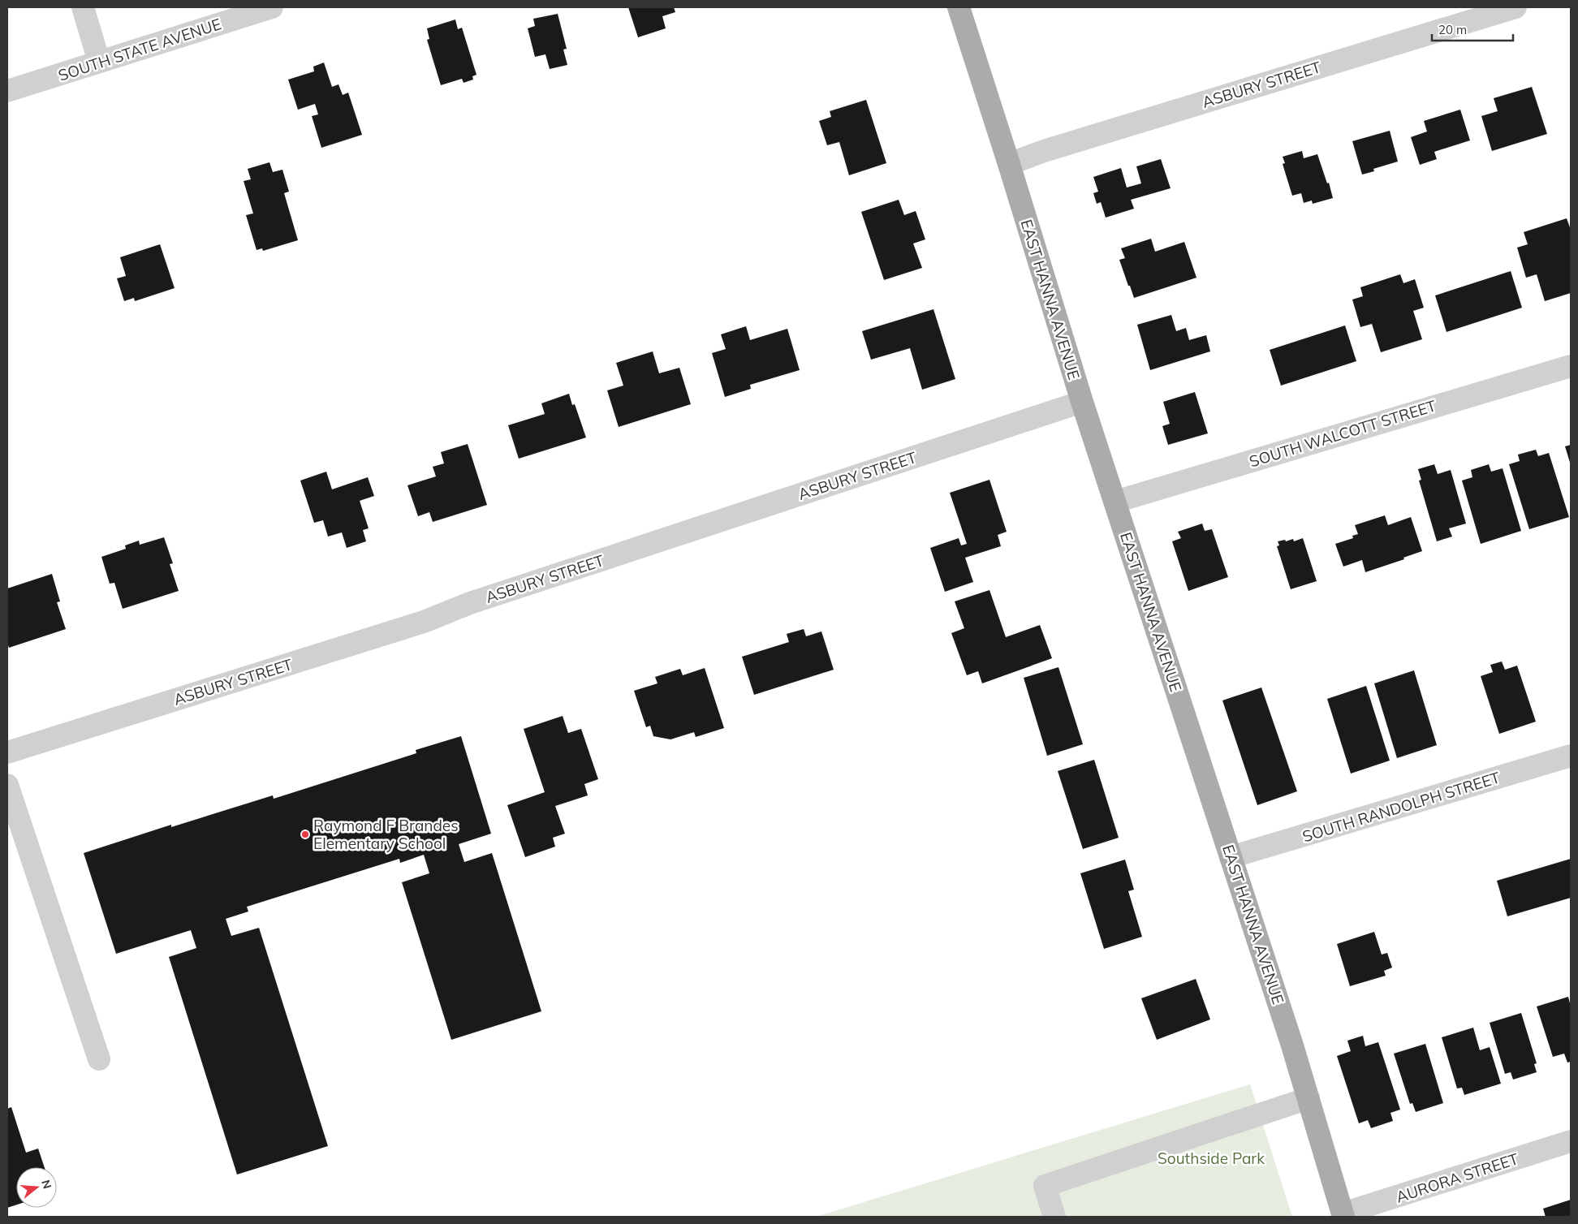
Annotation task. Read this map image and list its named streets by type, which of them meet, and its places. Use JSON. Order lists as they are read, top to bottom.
{
  "streets": {
    "main road": ["EAST HANNA AVENUE"],
    "street": [
      "SOUTH STATE AVENUE",
      "ASBURY STREET",
      "SOUTH WALCOTT STREET",
      "SOUTH RANDOLPH STREET",
      "AURORA STREET"
    ]
  },
  "crossings": [
    ["ASBURY STREET", "EAST HANNA AVENUE"],
    ["EAST HANNA AVENUE", "SOUTH WALCOTT STREET"],
    ["EAST HANNA AVENUE", "SOUTH RANDOLPH STREET"],
    ["EAST HANNA AVENUE", "AURORA STREET"]
  ],
  "parks": ["Southside Park"],
  "places": ["Raymond F Brandes Elementary School"],
  "scale_bar": "20 m",
  "north": "right"
}
